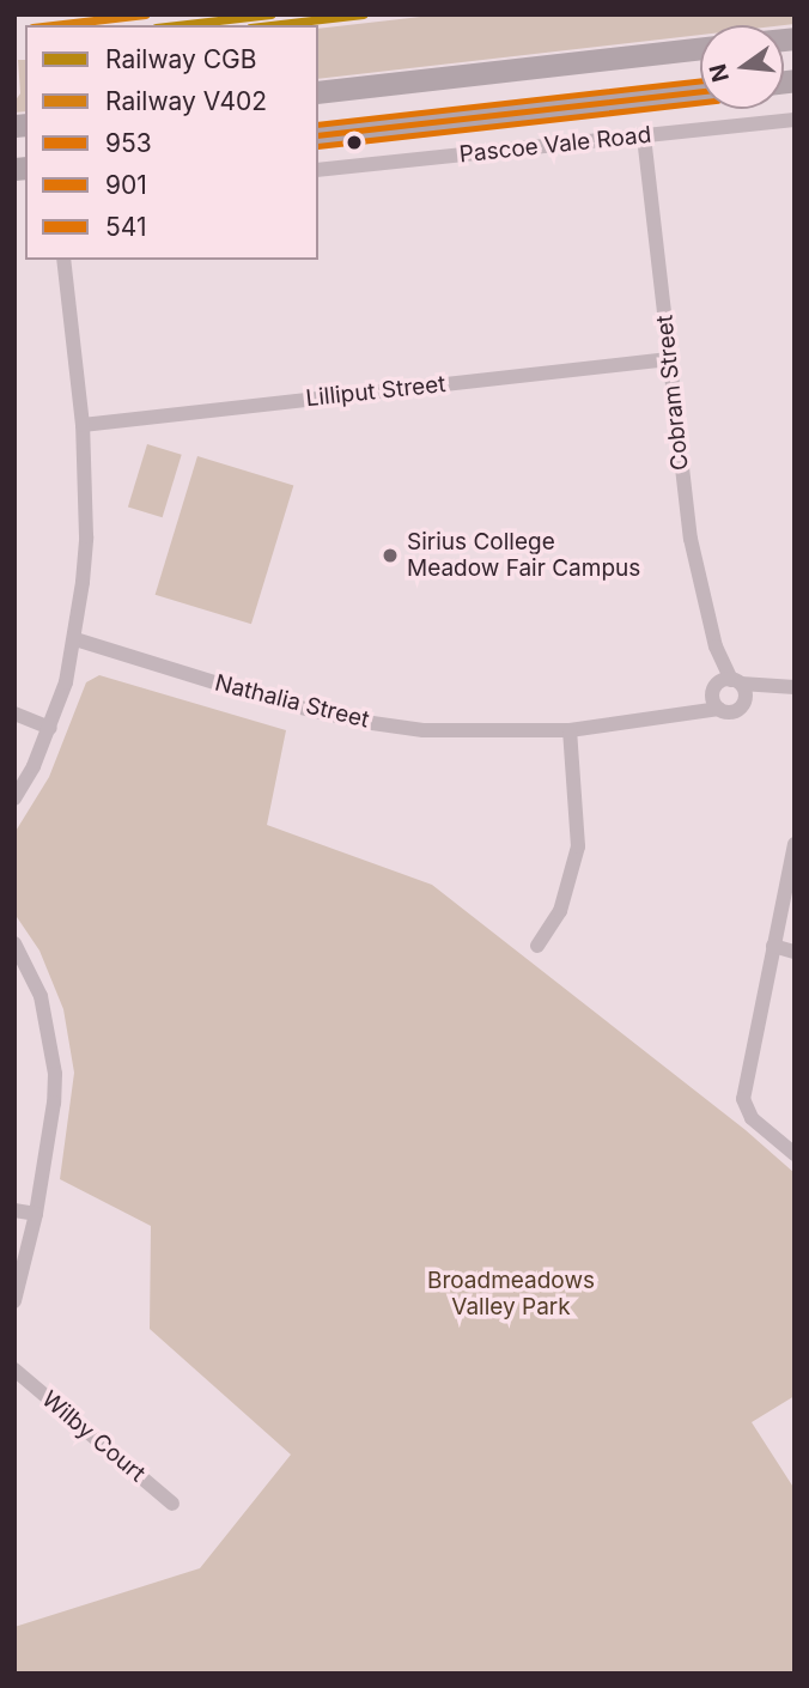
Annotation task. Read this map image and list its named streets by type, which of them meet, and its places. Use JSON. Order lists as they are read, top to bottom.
{
  "streets": {
    "main road": ["Pascoe Vale Road"],
    "street": [
      "Lilliput Street",
      "Cobram Street",
      "Nathalia Street",
      "Wilby Court"
    ]
  },
  "crossings": [
    ["Pascoe Vale Road", "Cobram Street"],
    ["Lilliput Street", "Cobram Street"],
    ["Cobram Street", "Nathalia Street"]
  ],
  "parks": ["Broadmeadows Valley Park"],
  "places": ["Sirius College Meadow Fair Campus"],
  "lines": [
    "rail line CGB",
    "rail line V402",
    "transit line 541",
    "transit line 953",
    "transit line 901"
  ],
  "legend": [
    "Railway CGB",
    "Railway V402",
    "953",
    "901",
    "541"
  ],
  "north": "left"
}
